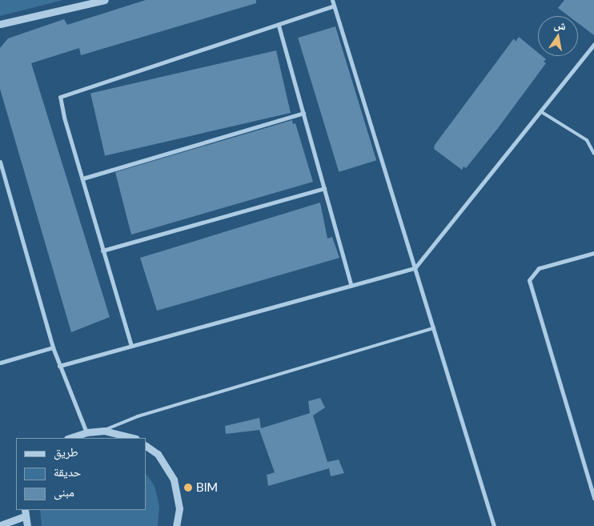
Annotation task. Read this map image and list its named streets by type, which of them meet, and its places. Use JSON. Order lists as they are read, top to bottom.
{
  "places": ["BIM"],
  "legend": ["طريق", "حديقة", "مبنى"],
  "north": "top"
}
